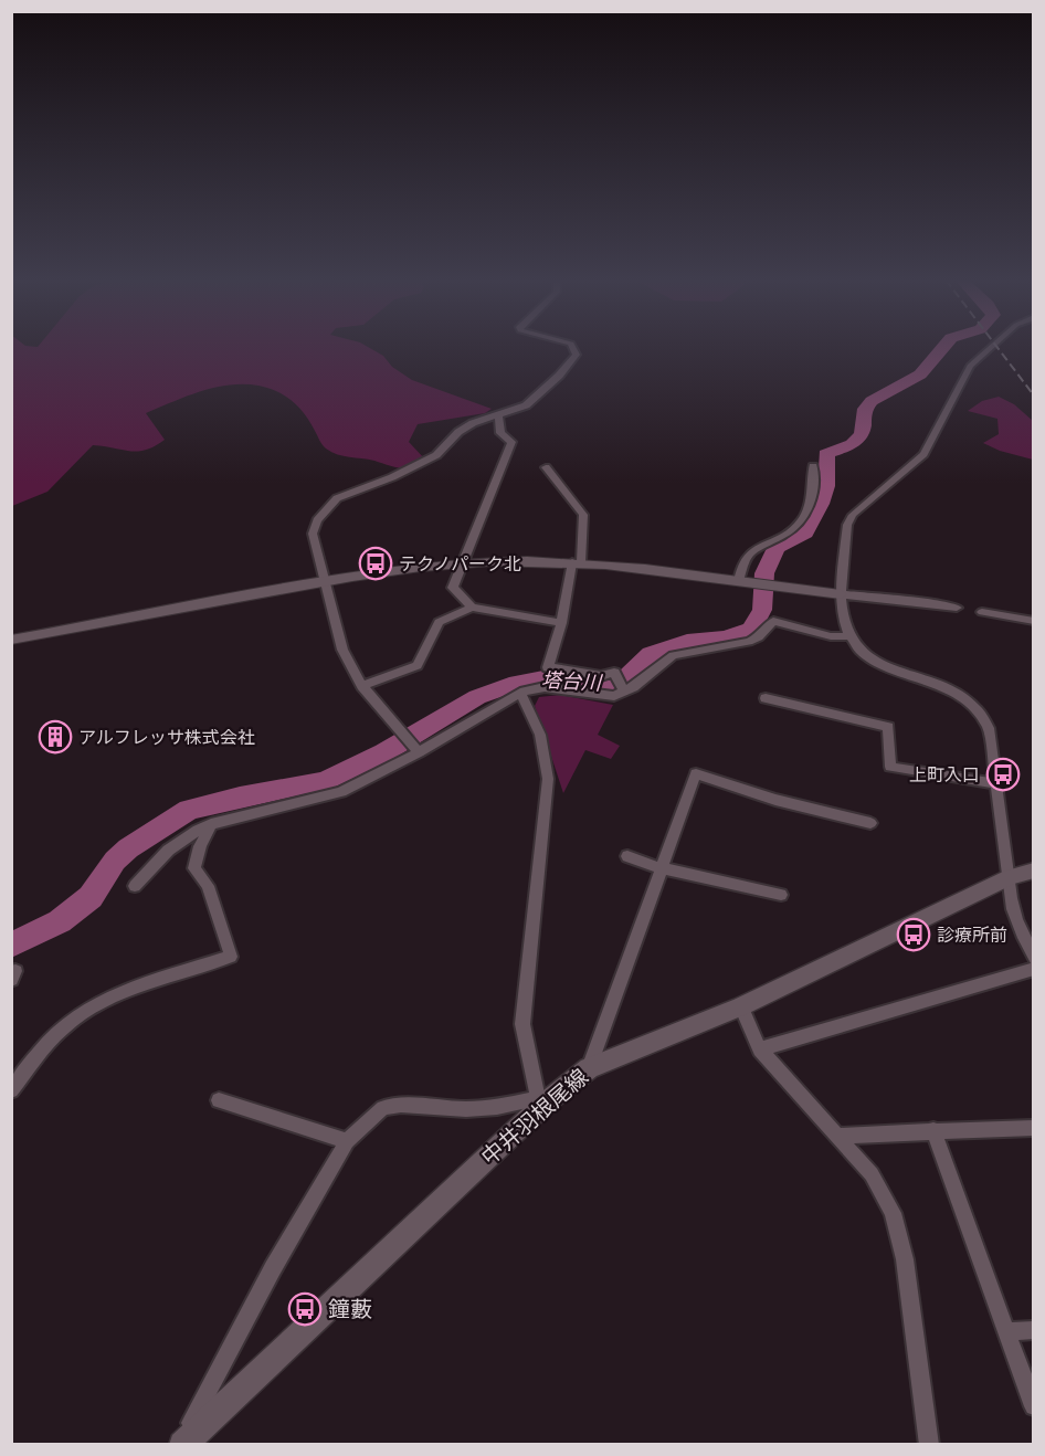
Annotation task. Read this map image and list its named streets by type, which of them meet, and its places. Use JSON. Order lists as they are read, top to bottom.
{
  "streets": {
    "main road": ["中井羽根尾線"]
  },
  "water": ["塔台川"],
  "places": {
    "bus stop": [
      "テクノパーク北",
      "上町入口",
      "診療所前",
      "鐘藪"
    ],
    "building": ["アルフレッサ株式会社"]
  }
}
